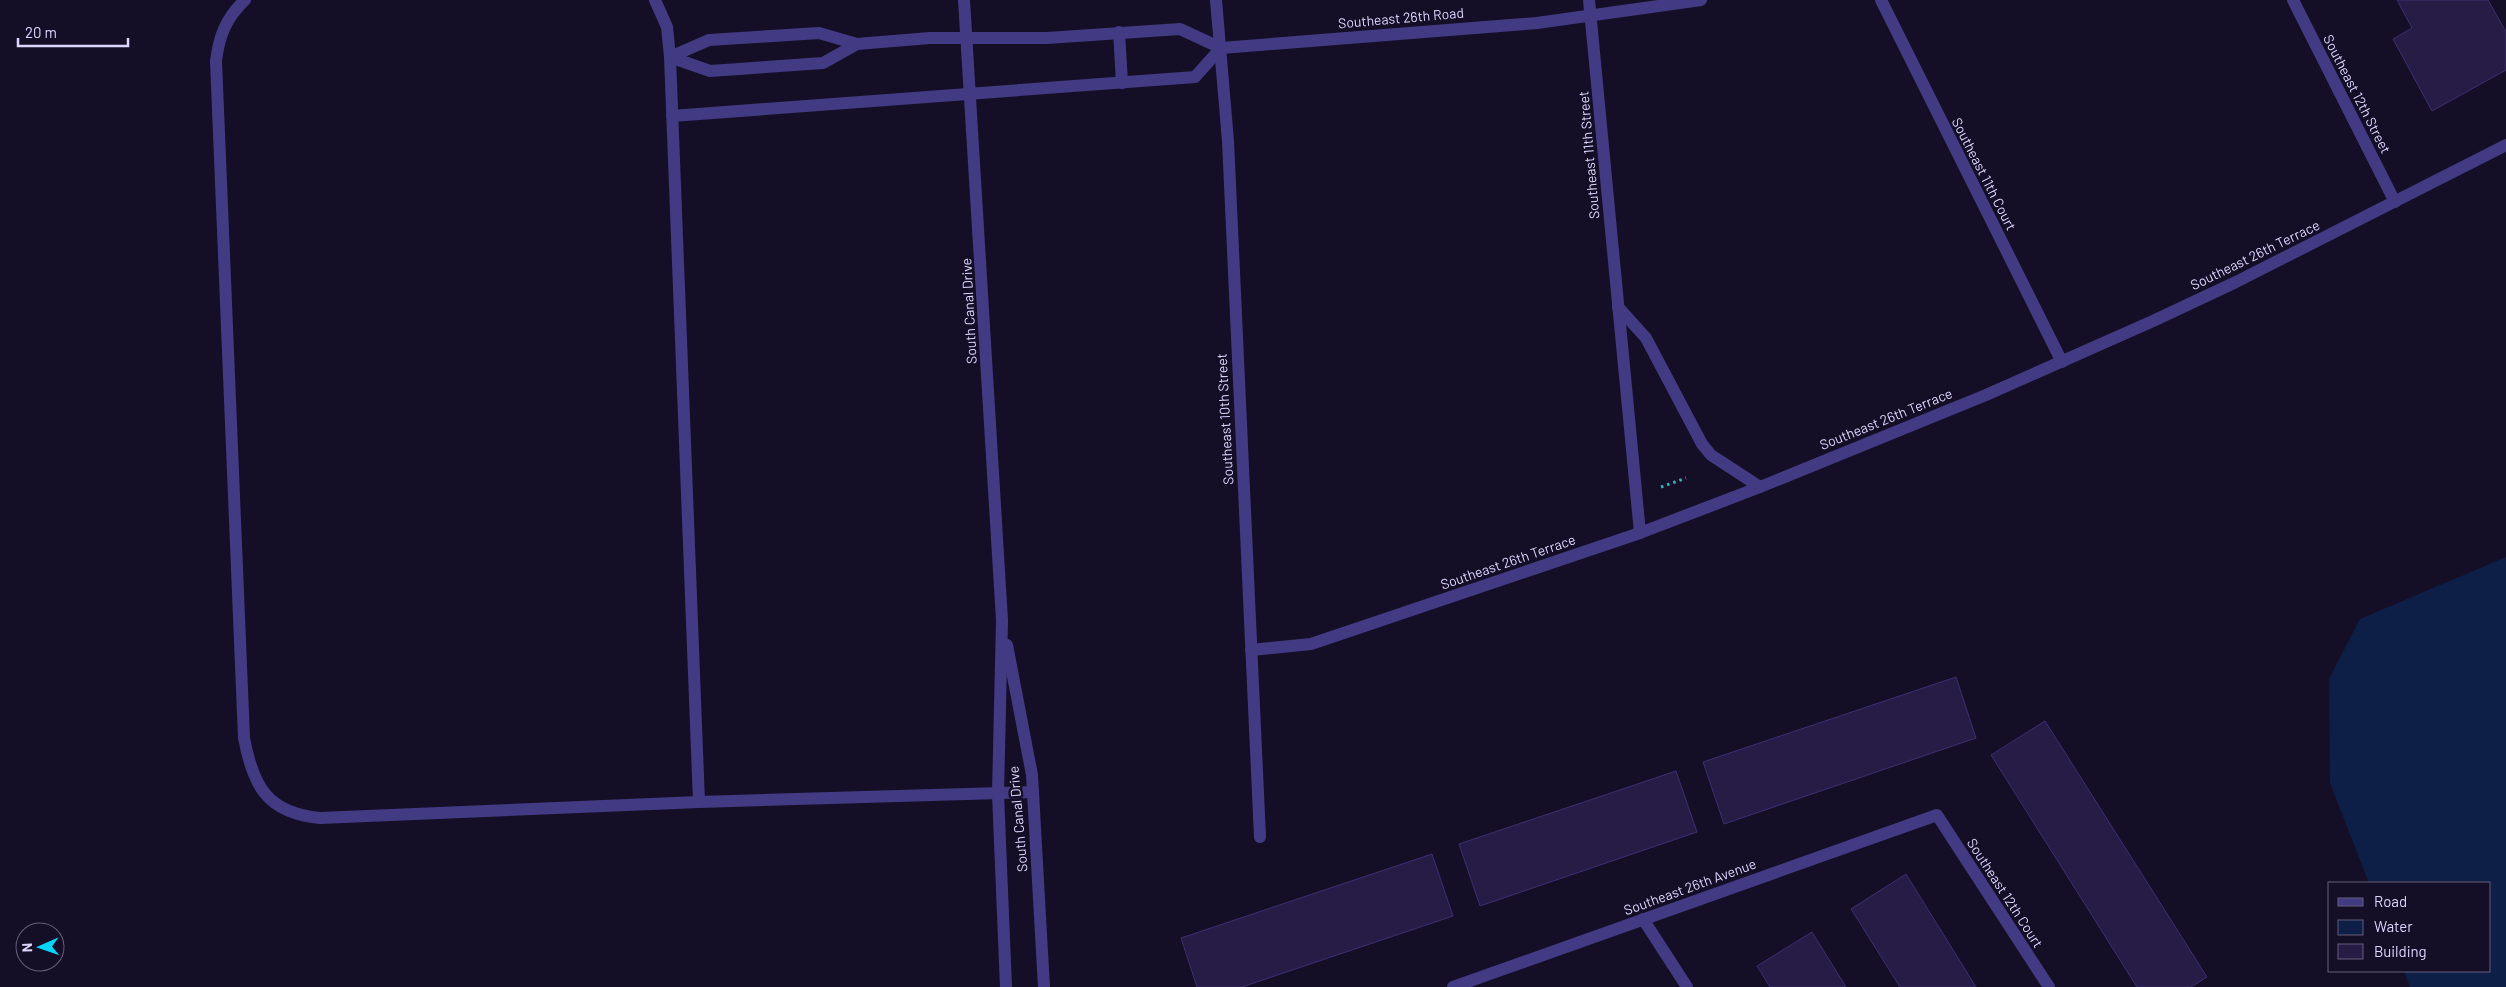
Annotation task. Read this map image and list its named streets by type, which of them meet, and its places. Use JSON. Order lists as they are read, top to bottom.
{
  "streets": {
    "street": [
      "Southeast 26th Road",
      "Southeast 12th Street",
      "Southeast 11th Street",
      "Southeast 11th Court",
      "Southeast 26th Terrace",
      "South Canal Drive",
      "Southeast 10th Street",
      "Southeast 26th Avenue",
      "Southeast 12th Court"
    ]
  },
  "crossings": [
    ["Southeast 26th Road", "Southeast 11th Street"],
    ["Southeast 26th Road", "South Canal Drive"],
    ["Southeast 26th Road", "Southeast 10th Street"],
    ["Southeast 12th Street", "Southeast 26th Terrace"],
    ["Southeast 11th Street", "Southeast 26th Terrace"],
    ["Southeast 11th Court", "Southeast 26th Terrace"],
    ["Southeast 26th Terrace", "Southeast 10th Street"],
    ["Southeast 26th Avenue", "Southeast 12th Court"]
  ],
  "legend": ["Road", "Water", "Building"],
  "scale_bar": "20 m",
  "north": "left"
}
